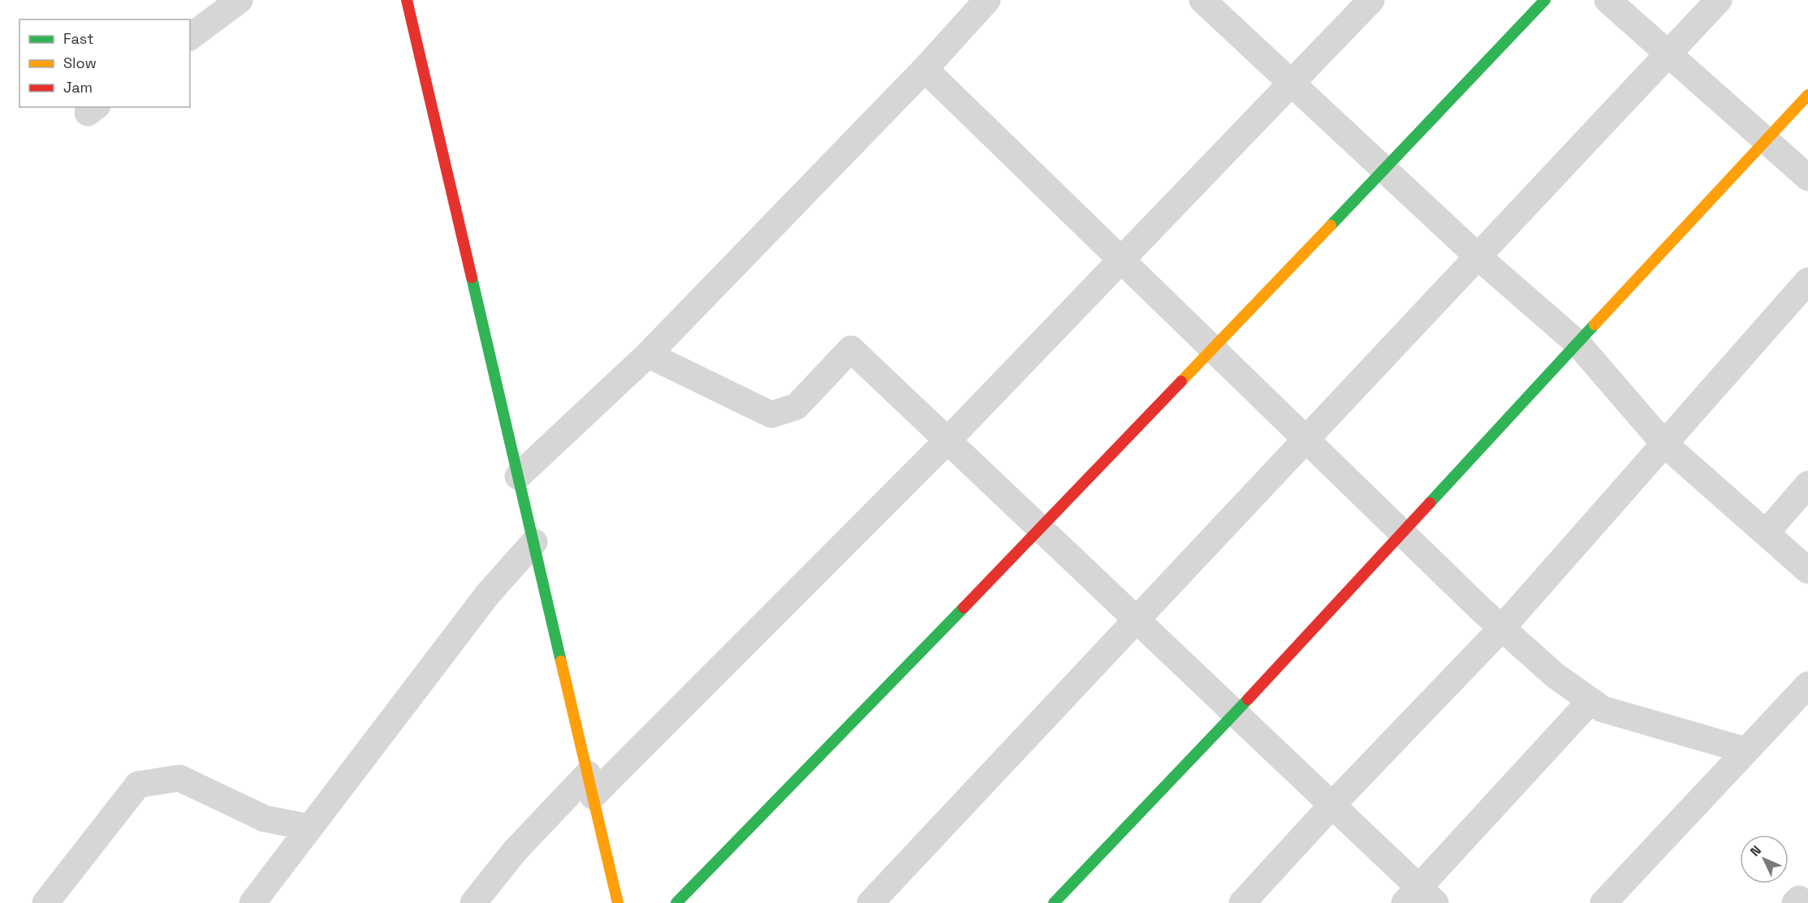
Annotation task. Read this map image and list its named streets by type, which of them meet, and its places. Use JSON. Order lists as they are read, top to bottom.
{
  "legend": ["Fast", "Slow", "Jam"],
  "north": "top left"
}
